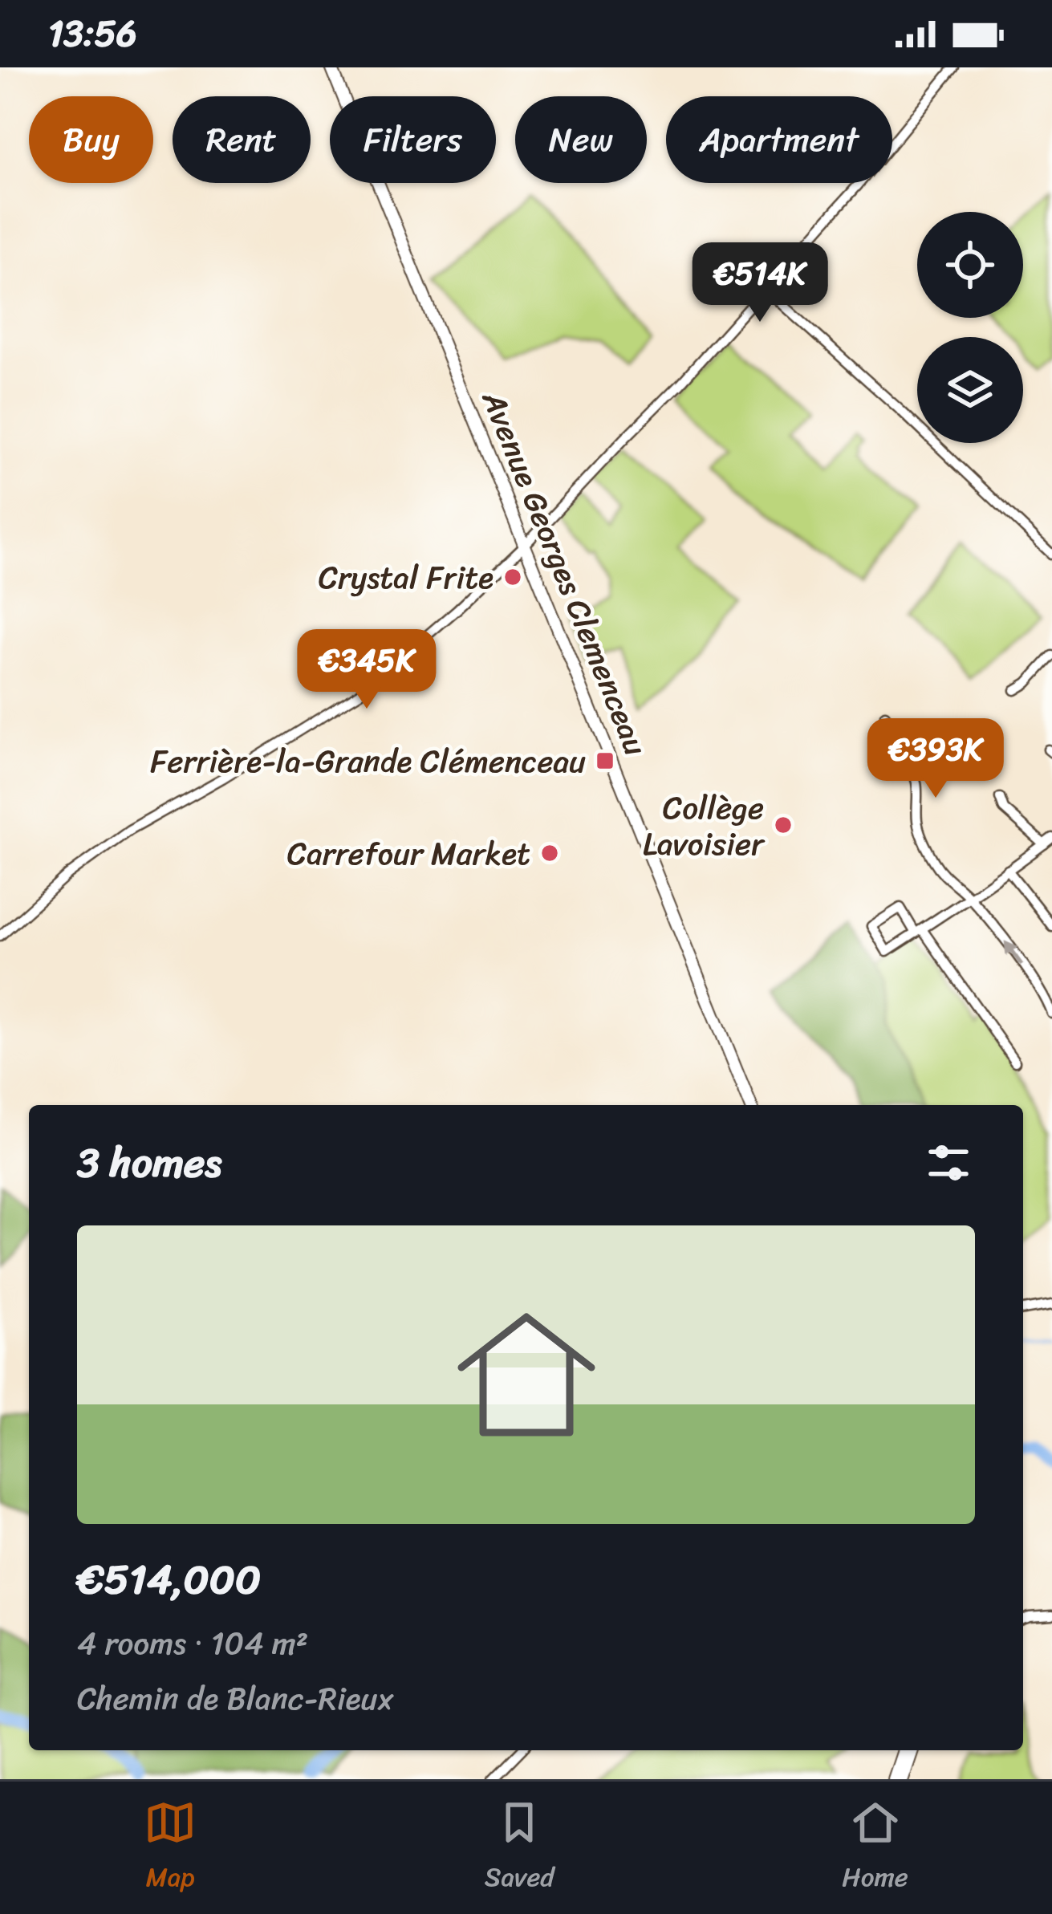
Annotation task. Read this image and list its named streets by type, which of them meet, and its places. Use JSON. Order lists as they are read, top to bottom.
{
  "streets": {
    "main road": ["Avenue Georges Clemenceau"]
  },
  "places": {
    "other": ["Crystal Frite", "Collège Lavoisier", "Carrefour Market"],
    "transit": ["Ferrière-la-Grande Clémenceau"]
  },
  "page": {
    "status": "13:56",
    "chip": [
      "Buy",
      "Rent",
      "Filters",
      "New",
      "Apartment"
    ],
    "price": ["€514K", "€345K", "€393K"],
    "heading": "3 homes",
    "list": [
      {
        "name": "€514,000",
        "note": "4 rooms · 104 m² · Chemin de Blanc-Rieux"
      }
    ],
    "tabs": ["Map", "Saved", "Home"]
  }
}
